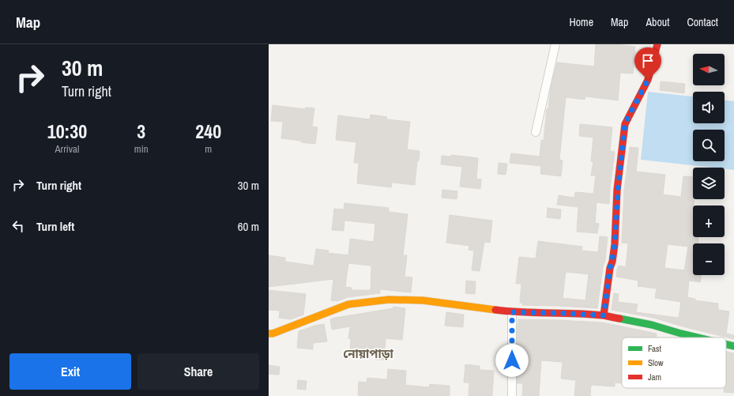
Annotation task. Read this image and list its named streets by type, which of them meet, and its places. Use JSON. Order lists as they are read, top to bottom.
{
  "districts": ["নোয়াপাড়া"],
  "legend": ["Fast", "Slow", "Jam"],
  "north": "left",
  "page": {
    "header": "Map",
    "nav": [
      "Home",
      "Map",
      "About",
      "Contact"
    ],
    "turn": ["30 m", "Turn right"],
    "map_buttons": ["+", "−"],
    "eta": [
      "10:30",
      "Arrival",
      "3",
      "min",
      "240",
      "m"
    ],
    "list": [
      {
        "name": "Turn right",
        "value": "30 m"
      },
      {
        "name": "Turn left",
        "value": "60 m"
      }
    ],
    "buttons": ["Exit", "Share"]
  }
}
